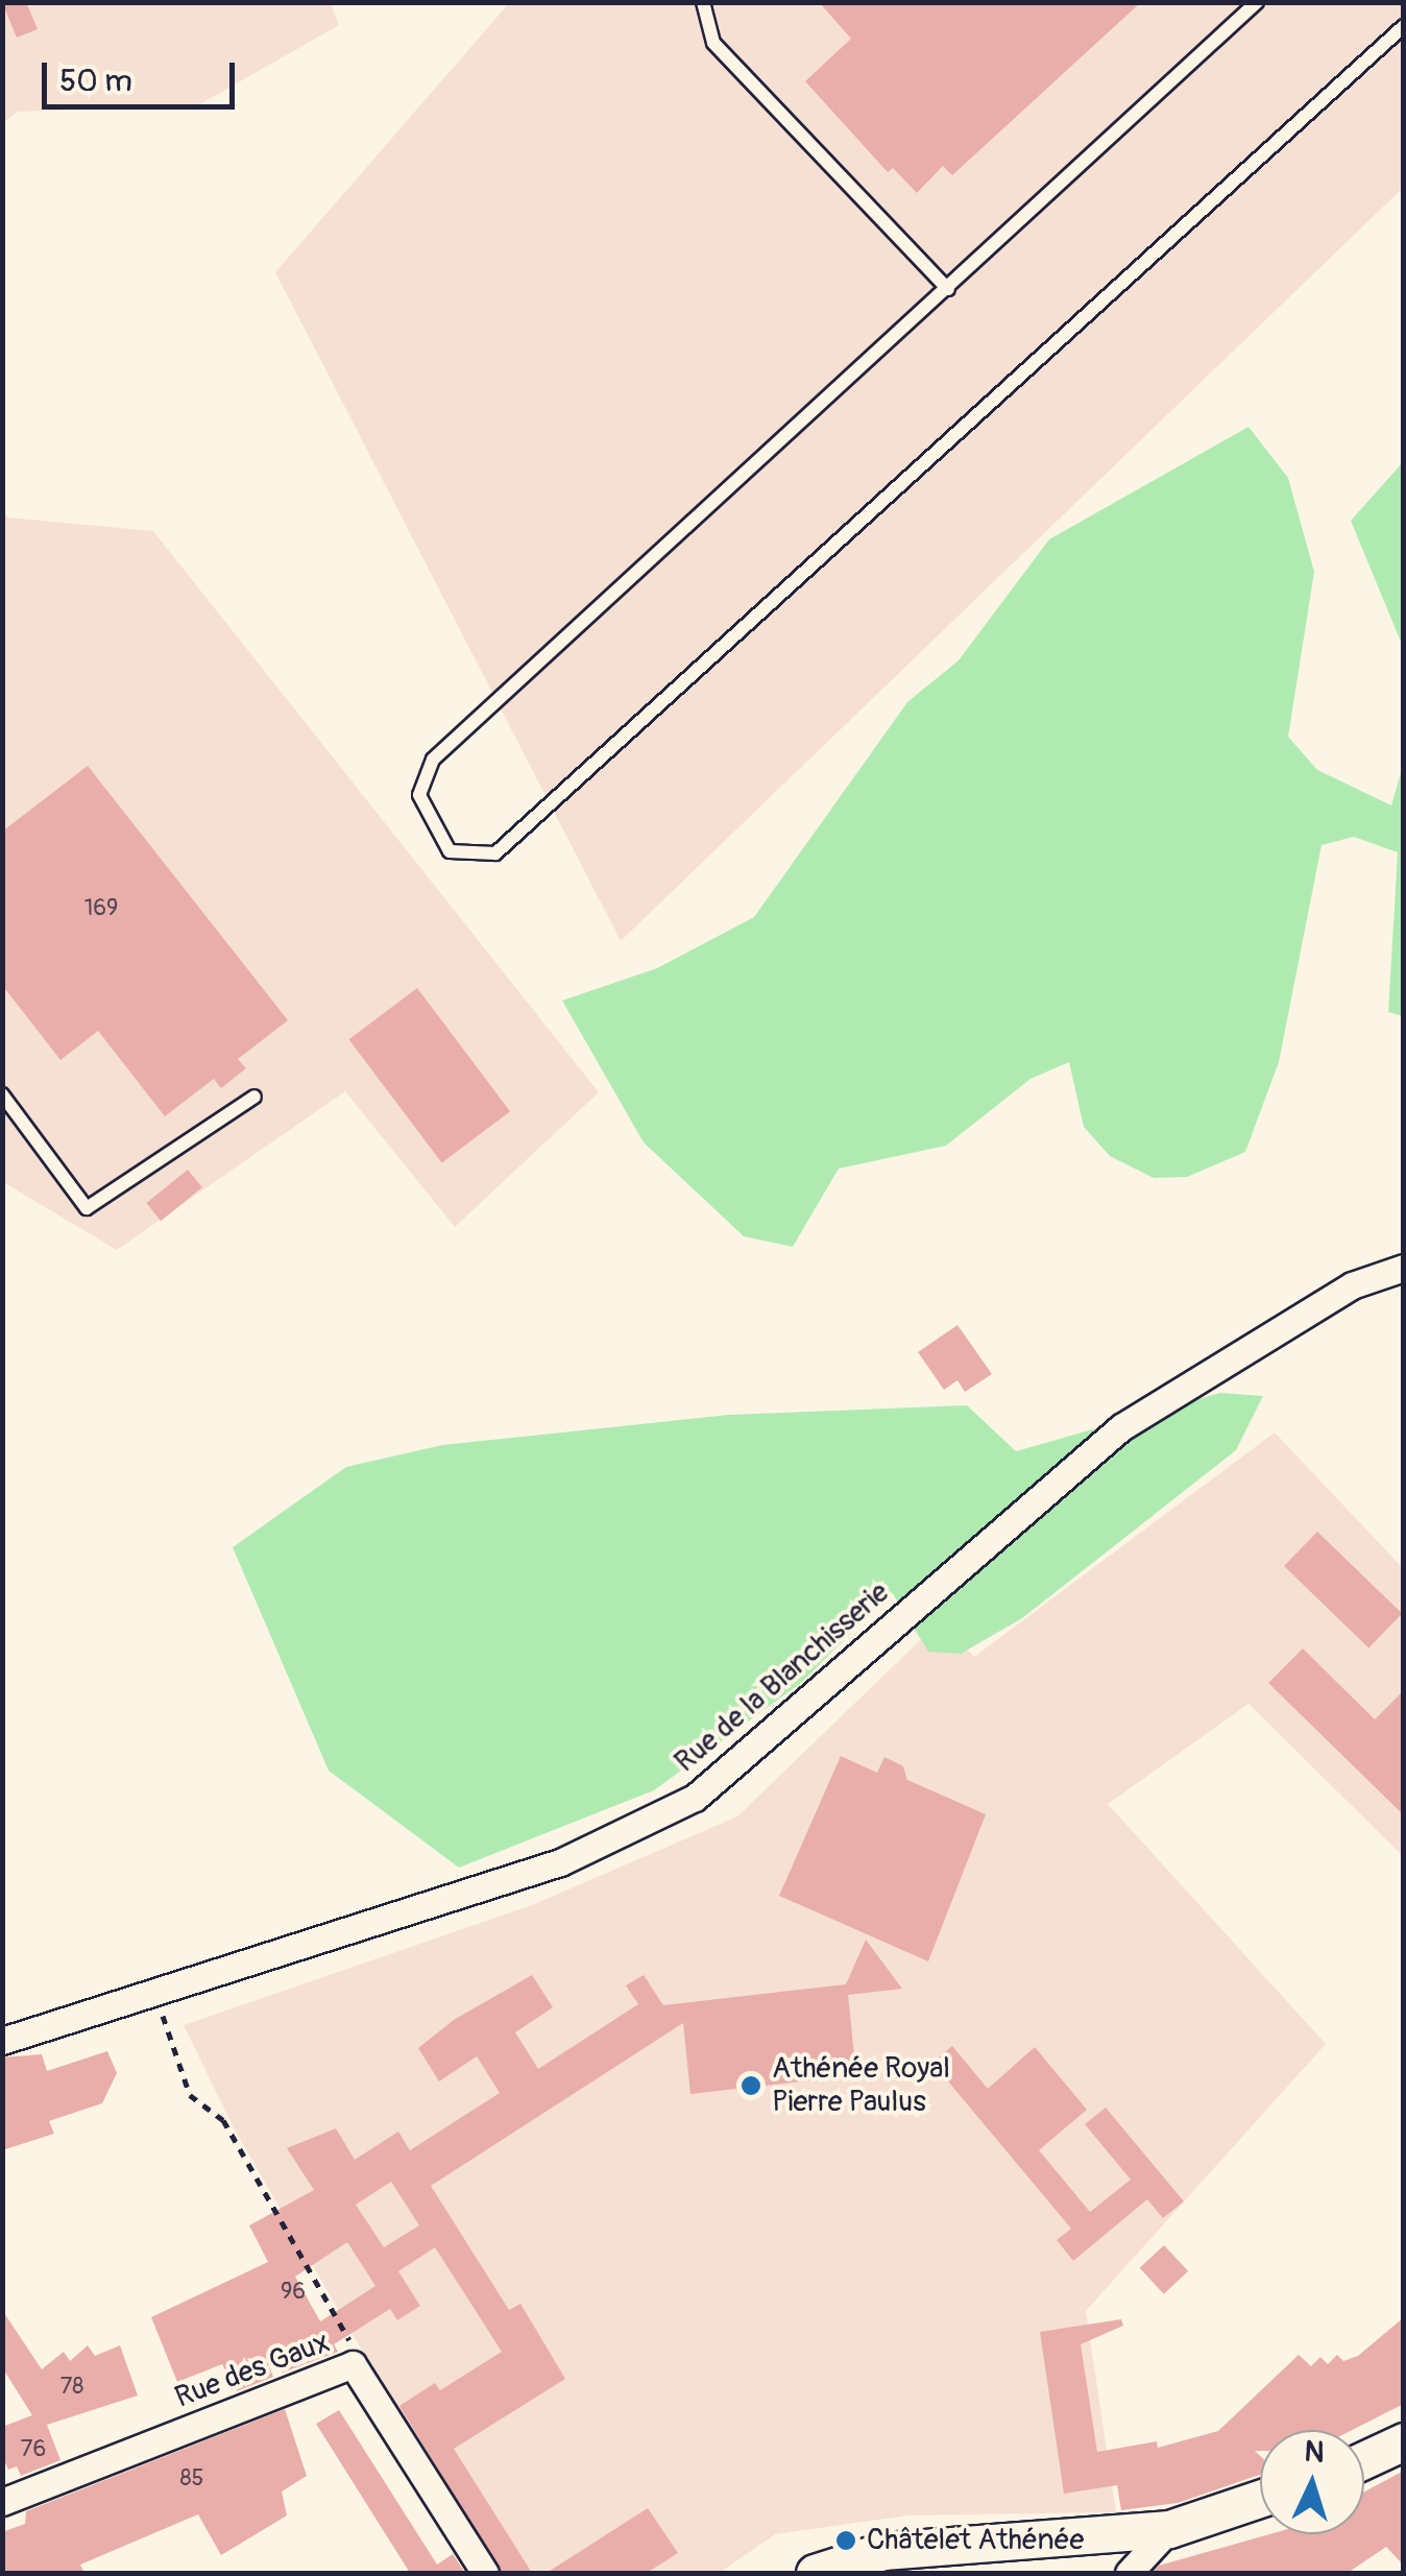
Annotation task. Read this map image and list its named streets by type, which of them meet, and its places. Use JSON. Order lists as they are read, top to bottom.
{
  "streets": {
    "street": ["Rue de la Blanchisserie", "Rue des Gaux"]
  },
  "places": ["Athénée Royal Pierre Paulus", "Châtelet Athénée"],
  "house_numbers": [
    "169",
    "96",
    "78",
    "76",
    "85"
  ],
  "scale_bar": "50 m",
  "north": "top"
}
